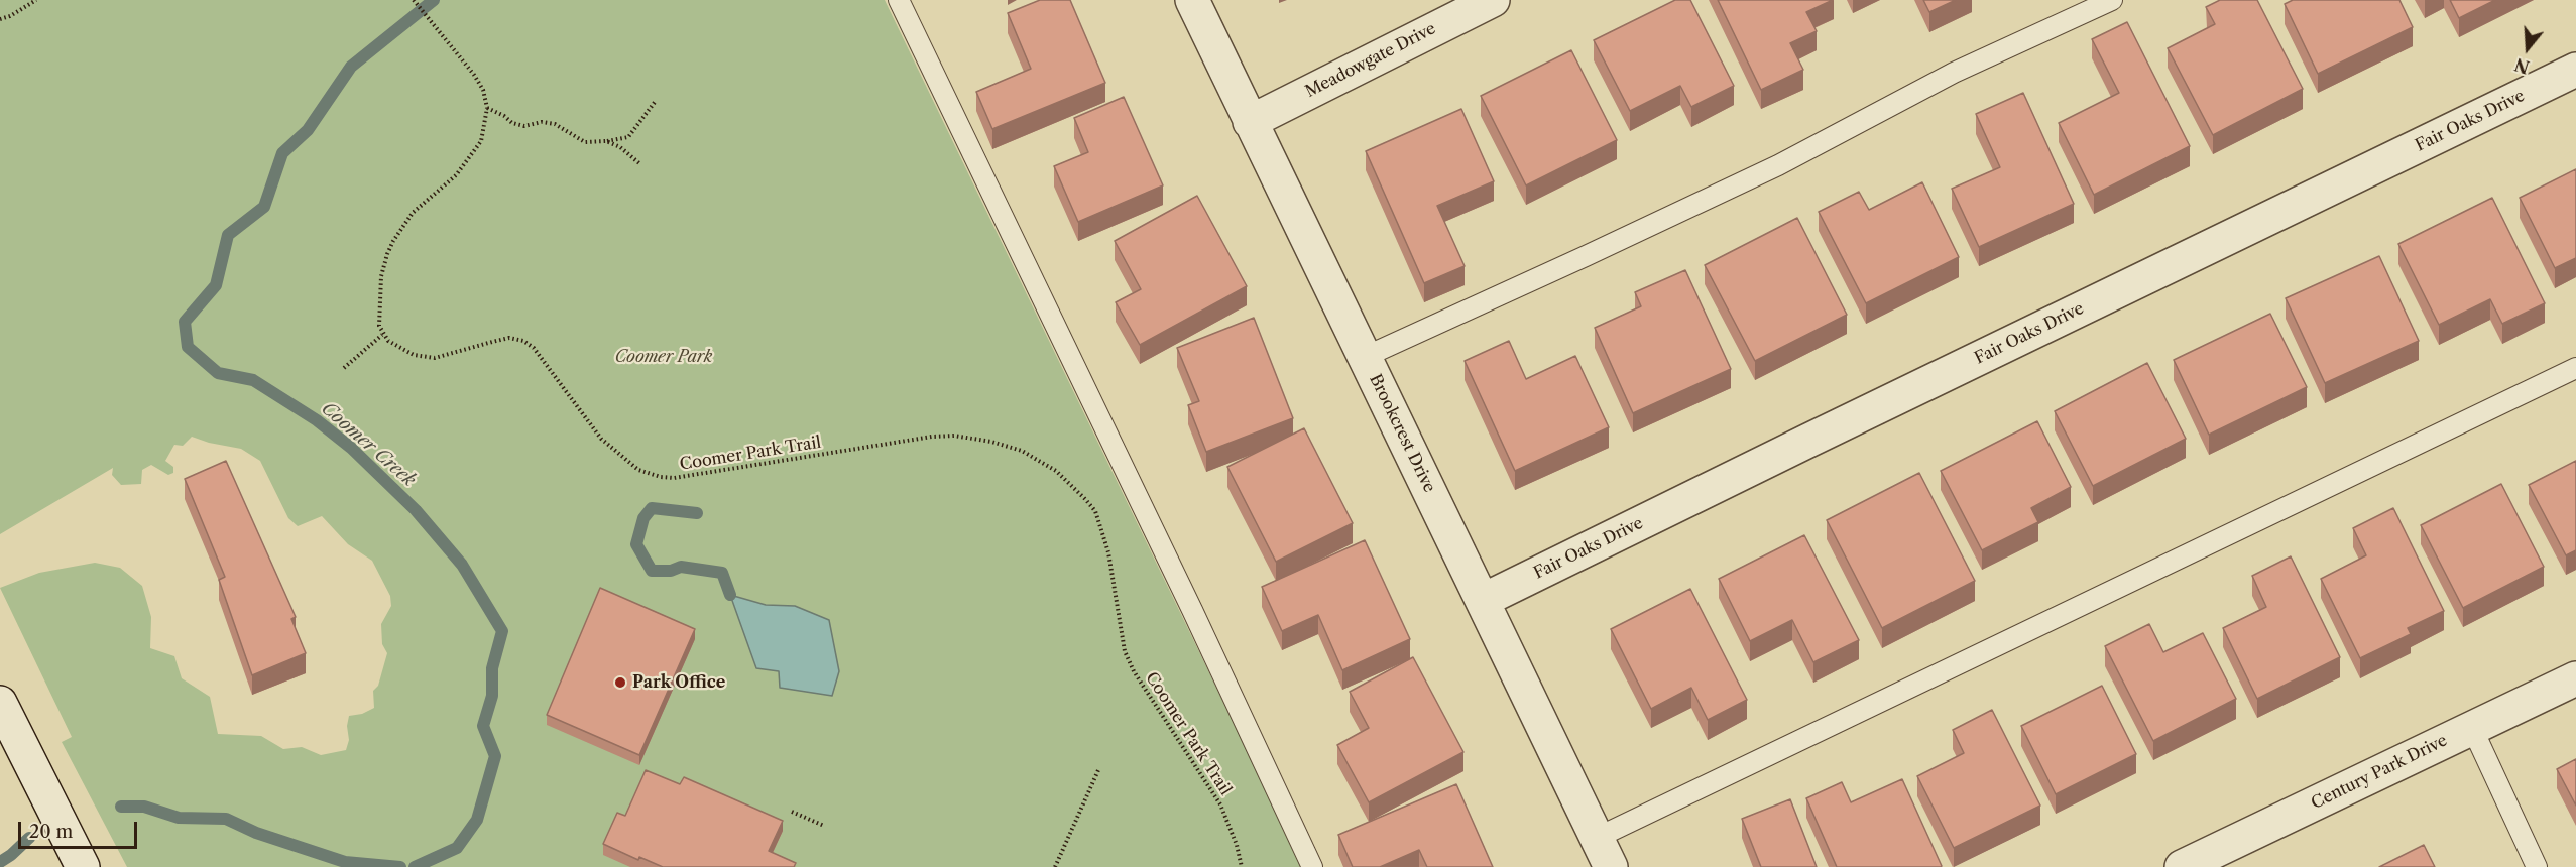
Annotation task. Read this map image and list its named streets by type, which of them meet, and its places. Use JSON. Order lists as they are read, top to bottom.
{
  "streets": {
    "street": [
      "Meadowgate Drive",
      "Fair Oaks Drive",
      "Brookcrest Drive",
      "Century Park Drive"
    ],
    "path": ["Coomer Park Trail"]
  },
  "crossings": [
    ["Meadowgate Drive", "Brookcrest Drive"],
    ["Fair Oaks Drive", "Brookcrest Drive"]
  ],
  "water": ["Coomer Creek"],
  "parks": ["Coomer Park"],
  "places": ["Park Office"],
  "scale_bar": "20 m",
  "north": "bottom"
}
